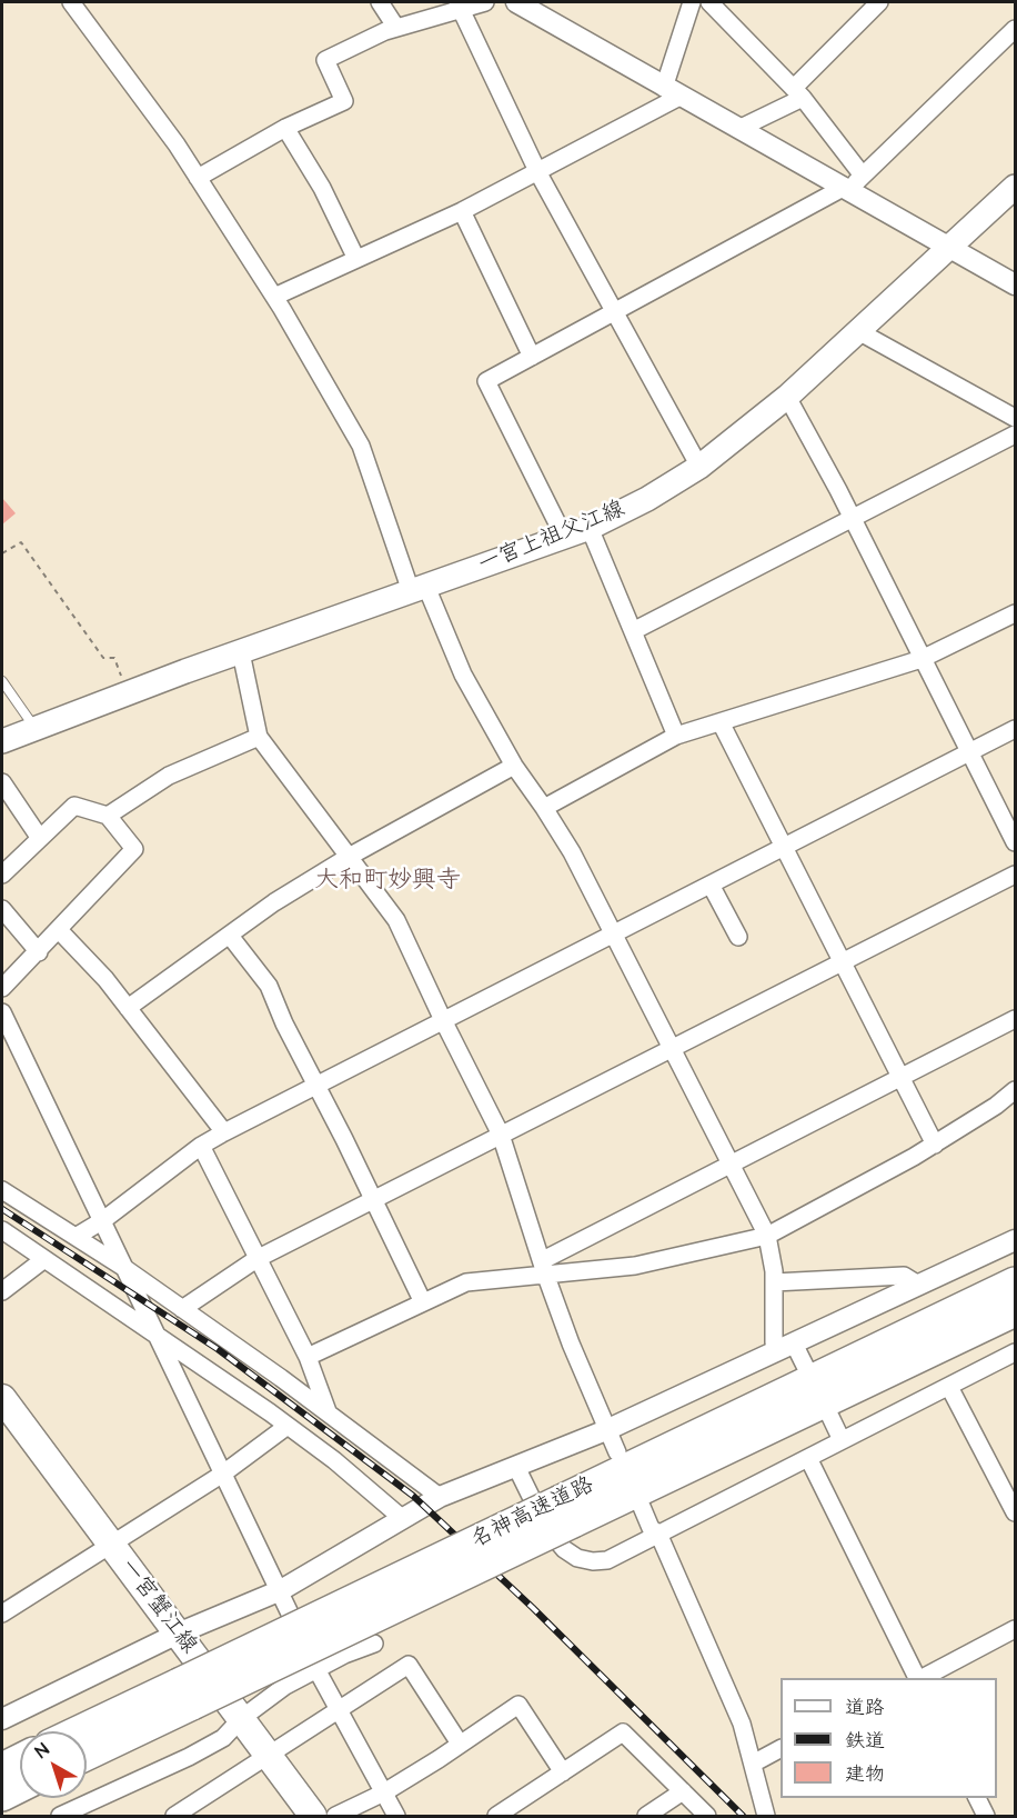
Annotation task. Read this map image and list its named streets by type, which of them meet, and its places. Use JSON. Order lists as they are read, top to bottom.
{
  "streets": {
    "highway": ["名神高速道路"],
    "main road": ["一宮上祖父江線", "一宮蟹江線"]
  },
  "districts": ["大和町妙興寺"],
  "legend": ["道路", "鉄道", "建物"],
  "north": "top left"
}
